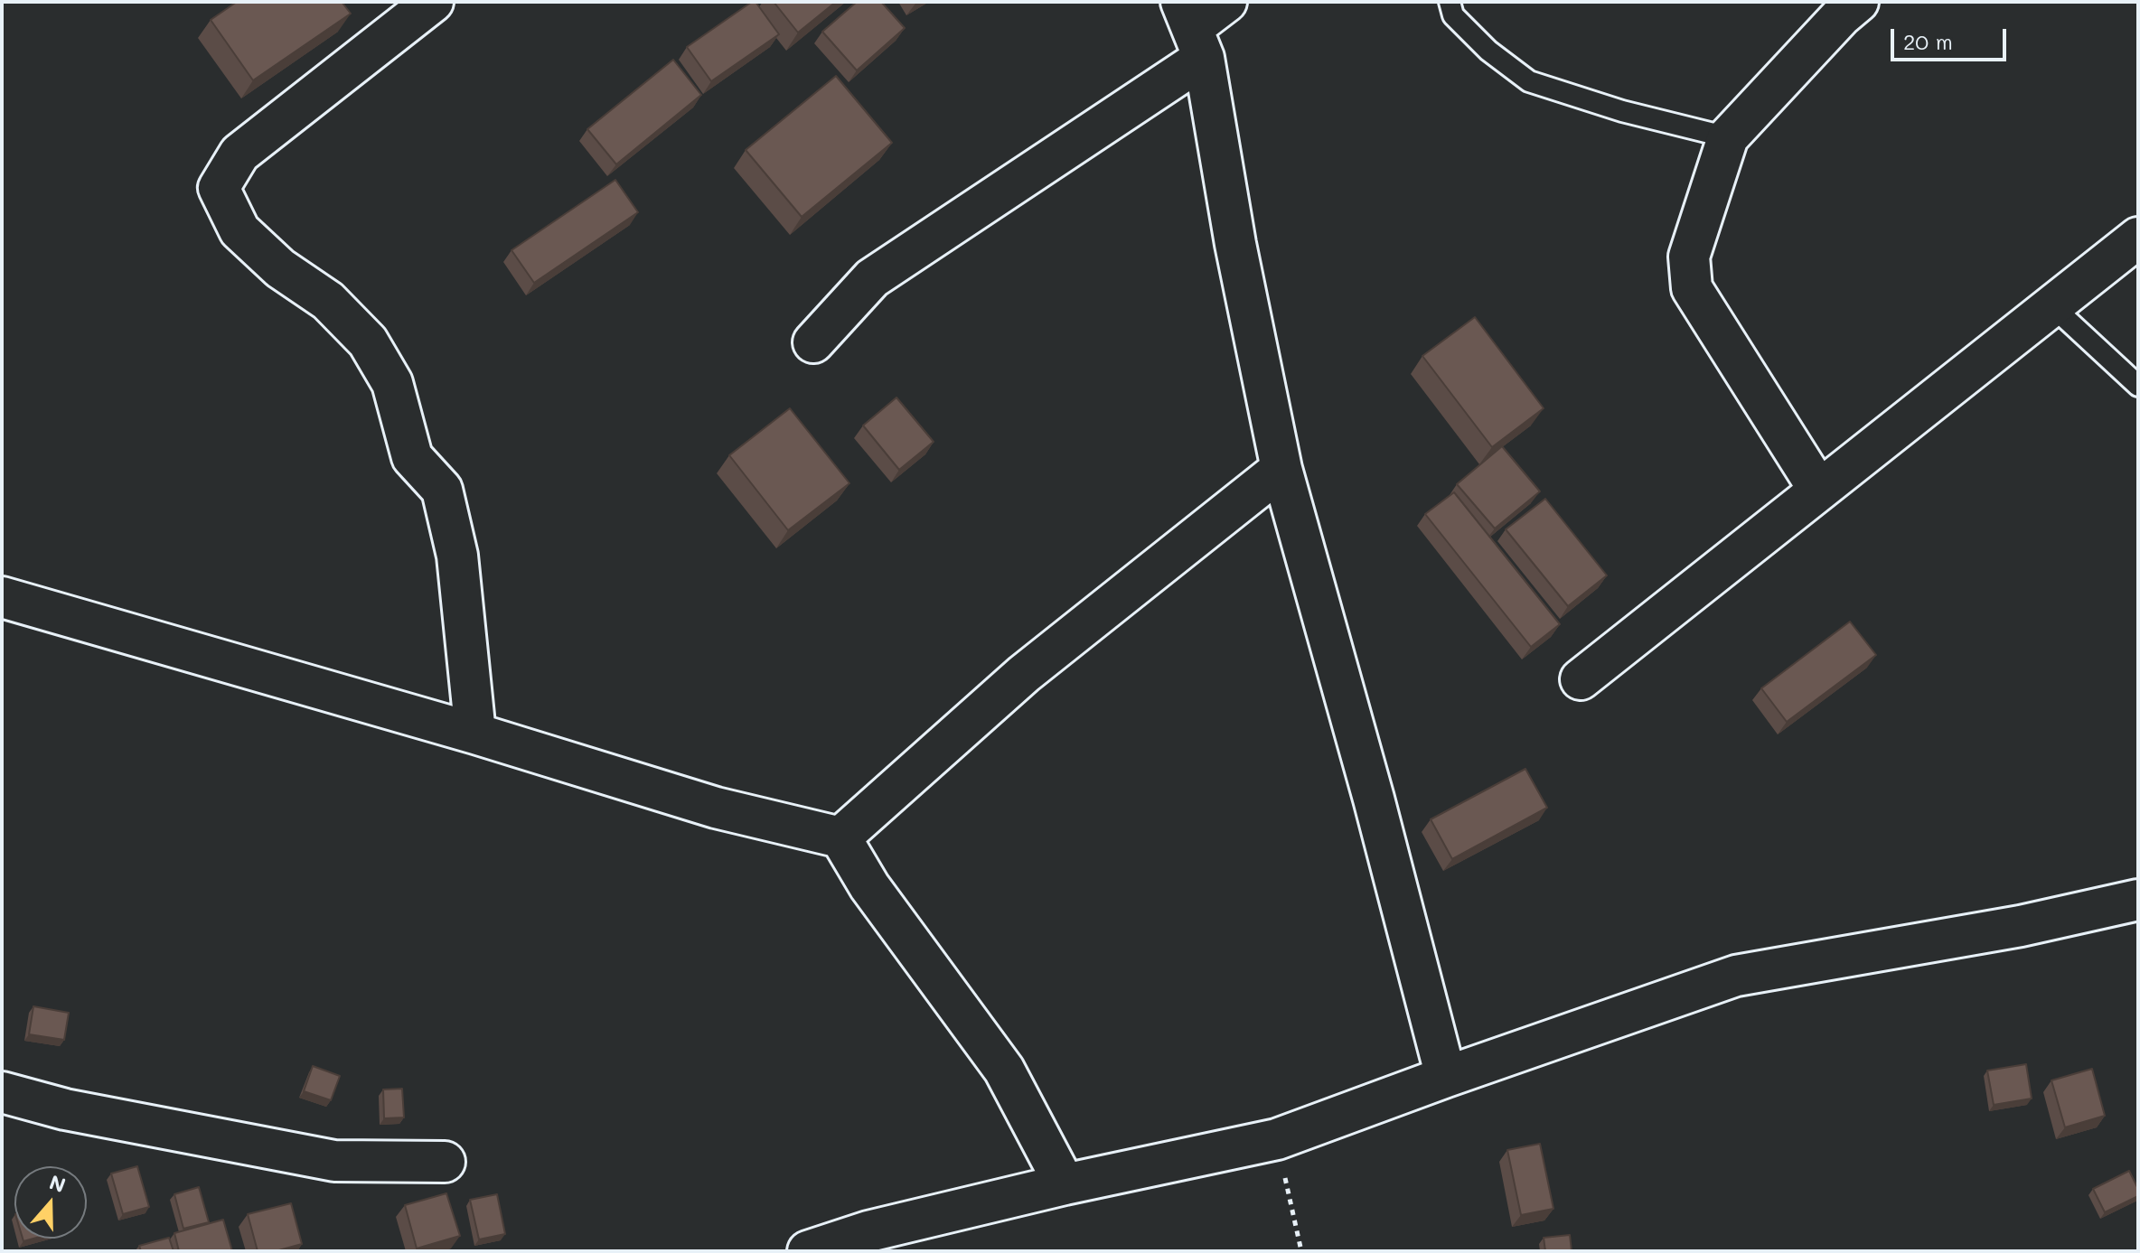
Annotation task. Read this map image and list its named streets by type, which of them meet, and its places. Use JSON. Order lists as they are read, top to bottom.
{
  "scale_bar": "20 m",
  "north": "top"
}
